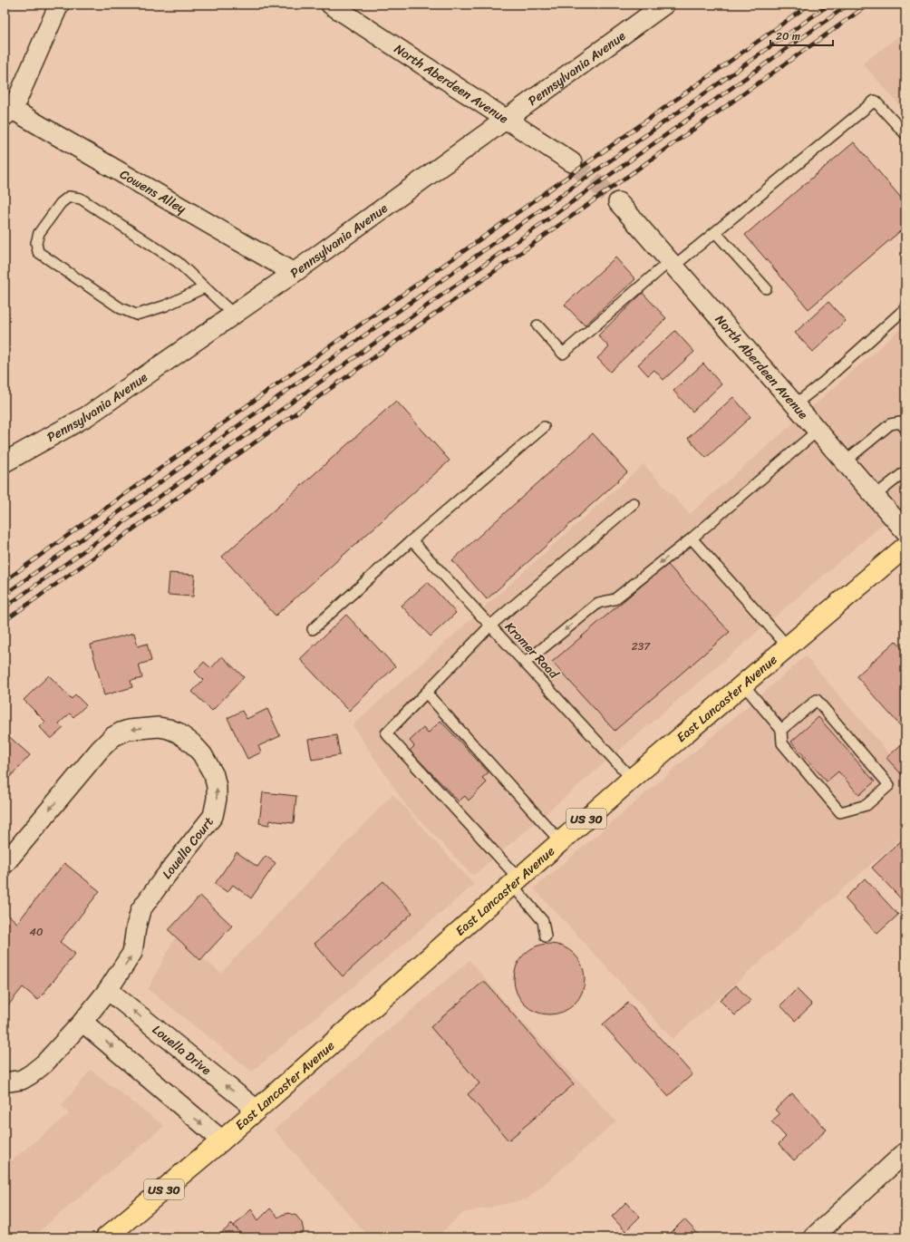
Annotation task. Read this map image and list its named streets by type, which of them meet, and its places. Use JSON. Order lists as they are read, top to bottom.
{
  "streets": {
    "highway": ["East Lancaster Avenue", "US 30"],
    "street": [
      "Pennsylvania Avenue",
      "North Aberdeen Avenue",
      "Cowens Alley",
      "Louella Court",
      "Louella Drive"
    ],
    "lane": ["Kromer Road"]
  },
  "crossings": [
    ["Pennsylvania Avenue", "North Aberdeen Avenue"],
    ["Pennsylvania Avenue", "Cowens Alley"],
    ["Kromer Road", "East Lancaster Avenue"],
    ["East Lancaster Avenue", "Louella Drive"],
    ["Louella Court", "Louella Drive"]
  ],
  "house_numbers": ["237", "40"],
  "scale_bar": "20 m"
}
